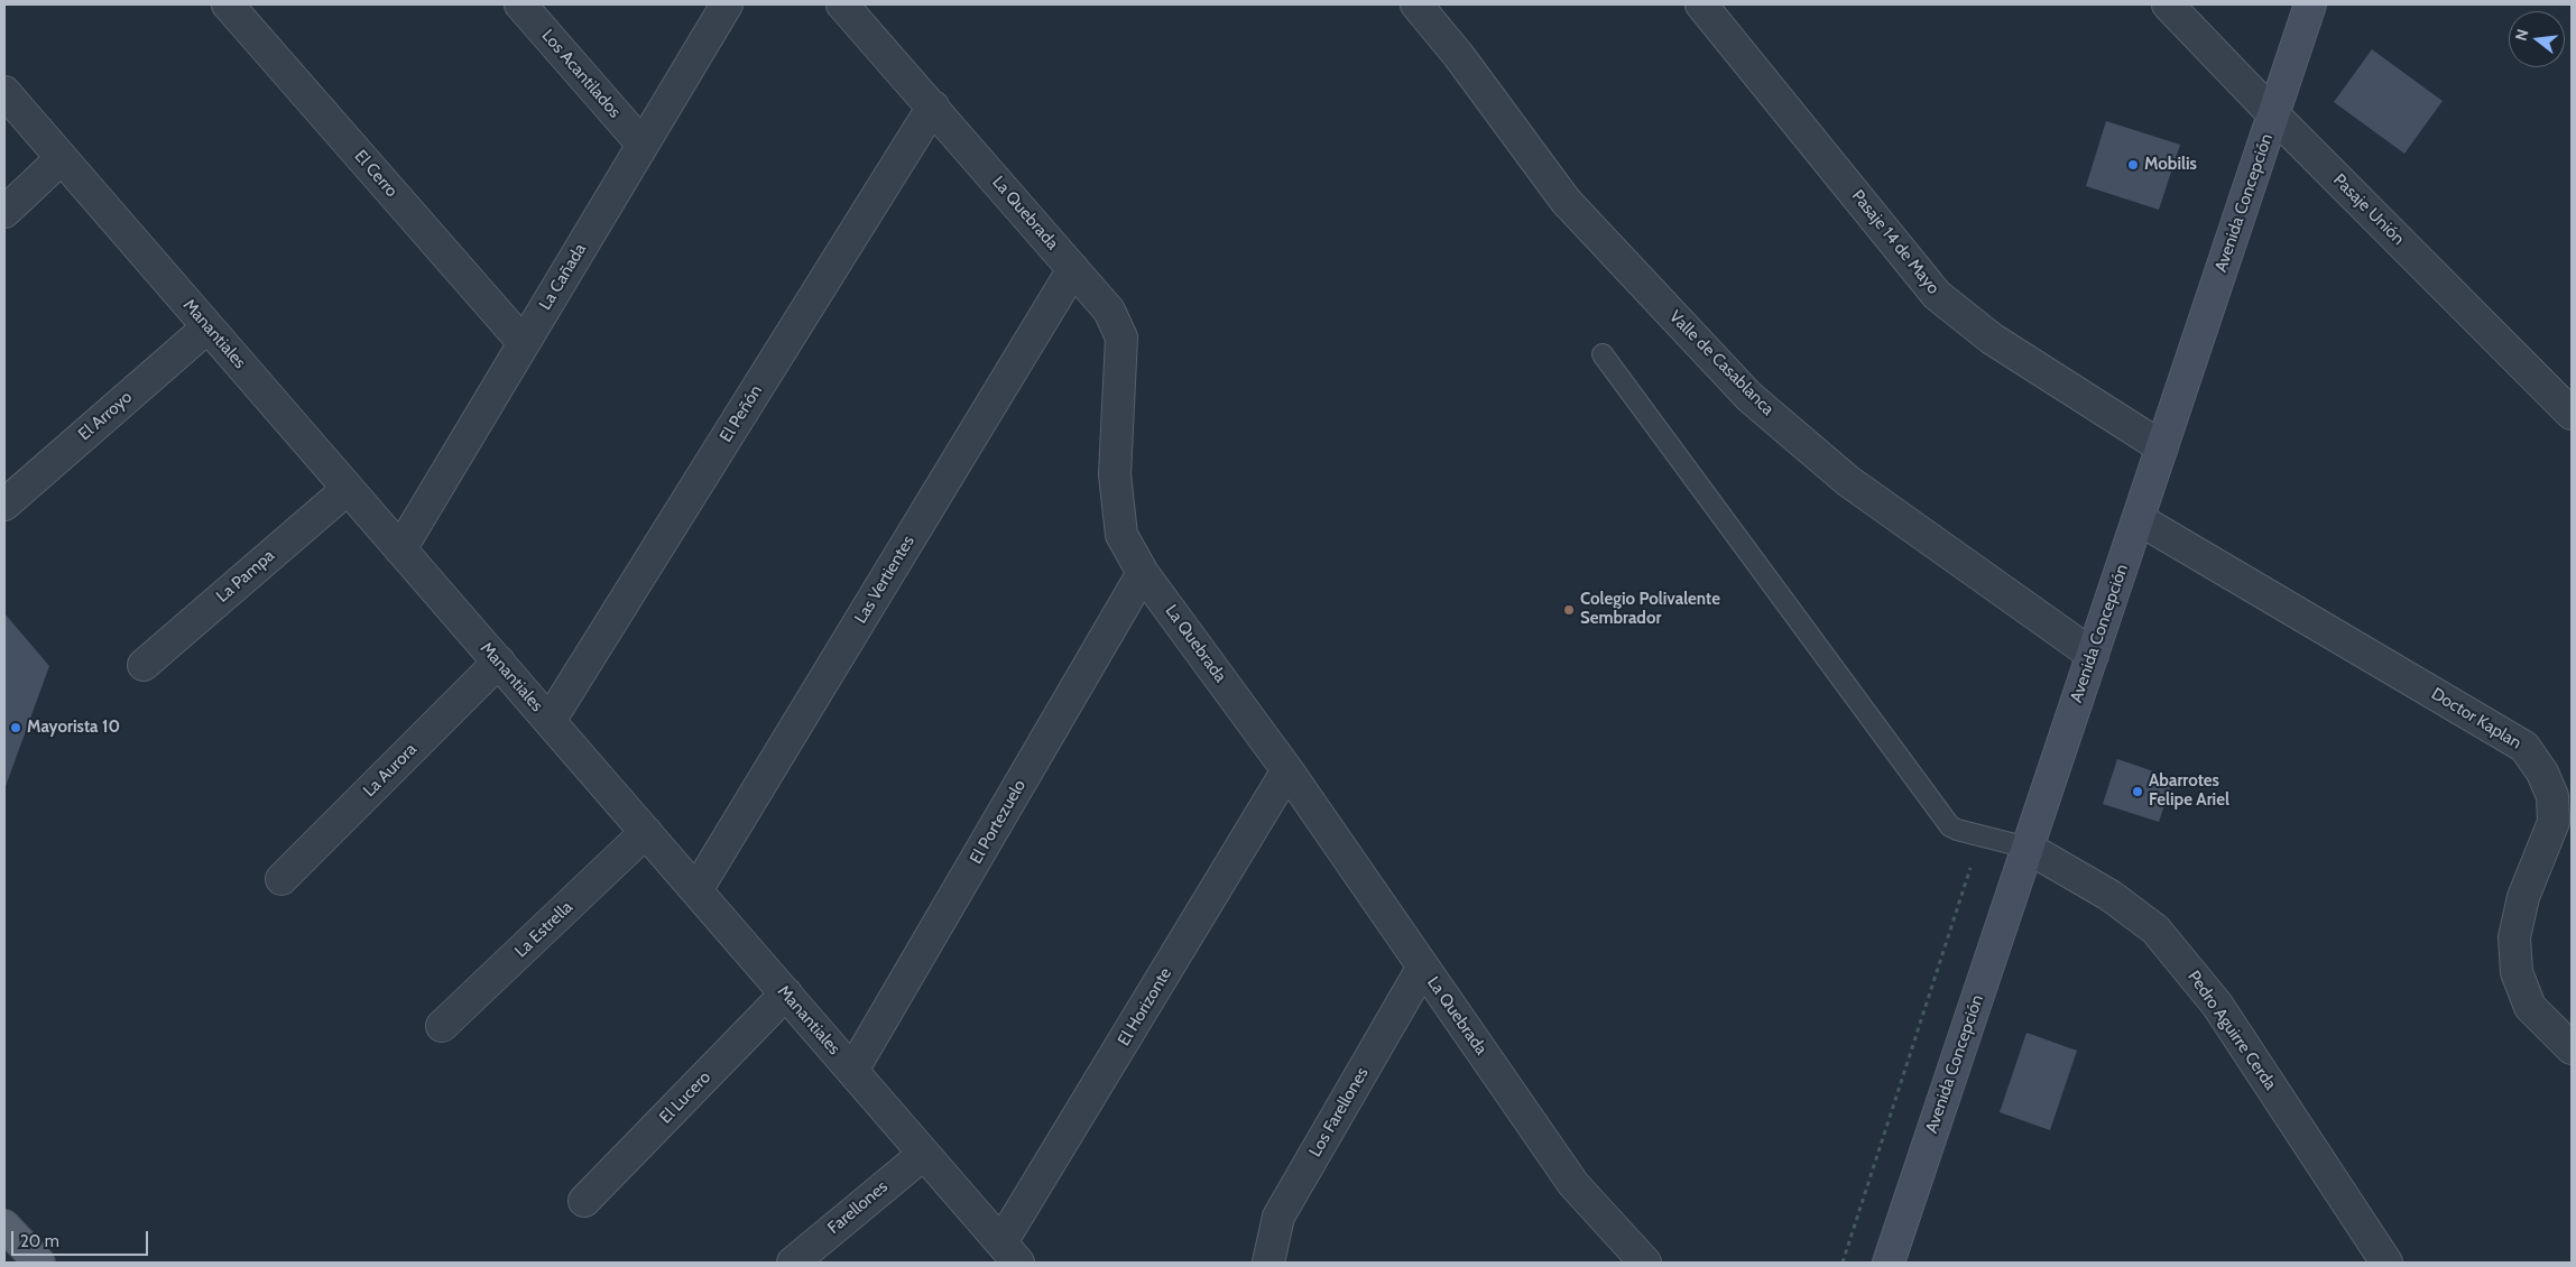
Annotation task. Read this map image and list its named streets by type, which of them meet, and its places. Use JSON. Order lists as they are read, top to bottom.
{
  "streets": {
    "main road": ["Avenida Concepción"],
    "street": [
      "Los Acantilados",
      "El Cerro",
      "Pasaje Unión",
      "La Quebrada",
      "Pasaje 14 de Mayo",
      "La Cañada",
      "Manantiales",
      "Valle de Casablanca",
      "El Peñón",
      "El Arroyo",
      "La Pampa",
      "Las Vertientes",
      "Doctor Kaplan",
      "La Aurora",
      "El Portezuelo",
      "La Estrella",
      "El Horizonte",
      "Pedro Aguirre Cerda",
      "El Lucero",
      "Los Farellones",
      "Farellones"
    ]
  },
  "crossings": [
    ["Los Acantilados", "La Cañada"],
    ["El Cerro", "La Cañada"],
    ["Avenida Concepción", "Pasaje Unión"],
    ["Avenida Concepción", "Pasaje 14 de Mayo"],
    ["Avenida Concepción", "Valle de Casablanca"],
    ["Avenida Concepción", "Doctor Kaplan"],
    ["Avenida Concepción", "Pedro Aguirre Cerda"],
    ["La Quebrada", "El Peñón"],
    ["La Quebrada", "Las Vertientes"],
    ["La Quebrada", "El Portezuelo"],
    ["La Quebrada", "El Horizonte"],
    ["La Quebrada", "Los Farellones"],
    ["La Cañada", "Manantiales"],
    ["Manantiales", "El Peñón"],
    ["Manantiales", "El Arroyo"],
    ["Manantiales", "La Pampa"],
    ["Manantiales", "Las Vertientes"],
    ["Manantiales", "La Aurora"],
    ["Manantiales", "El Portezuelo"],
    ["Manantiales", "La Estrella"],
    ["Manantiales", "El Horizonte"],
    ["Manantiales", "El Lucero"],
    ["Manantiales", "Farellones"]
  ],
  "places": [
    "Mobilis",
    "Colegio Polivalente Sembrador",
    "Mayorista 10",
    "Abarrotes Felipe Ariel"
  ],
  "scale_bar": "20 m",
  "north": "left"
}
